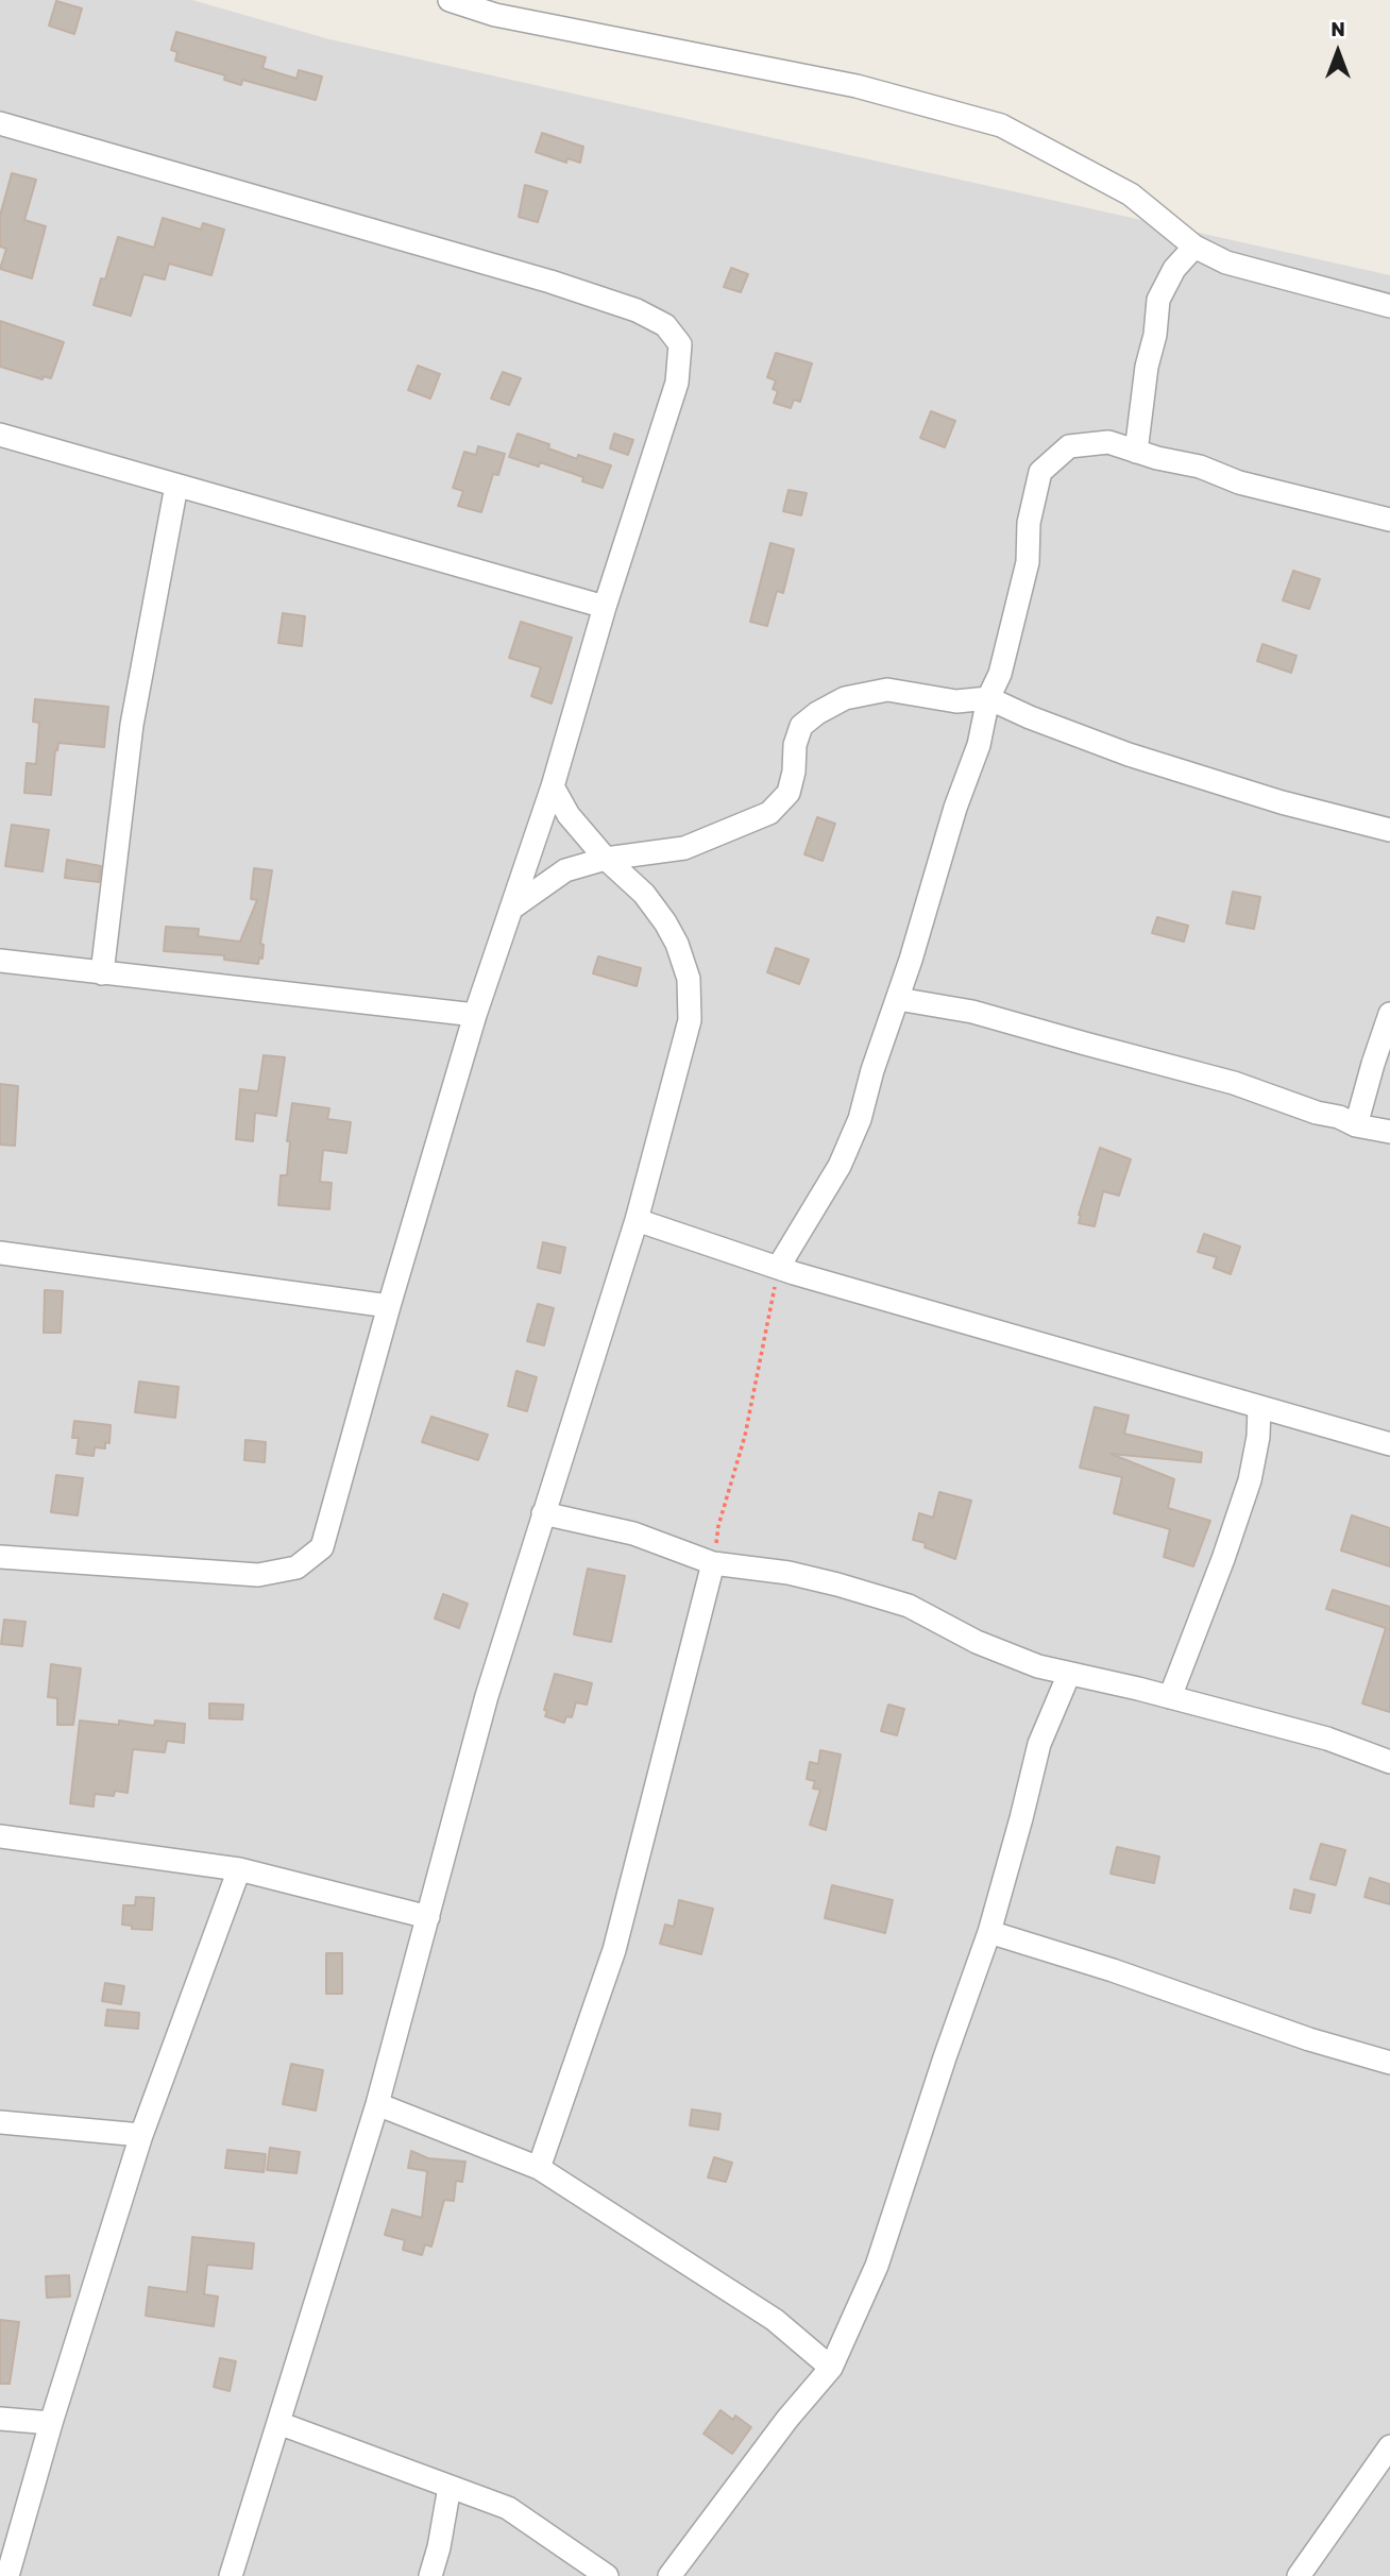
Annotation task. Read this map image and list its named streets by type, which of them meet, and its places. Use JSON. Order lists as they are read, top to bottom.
{
  "north": "top"
}
